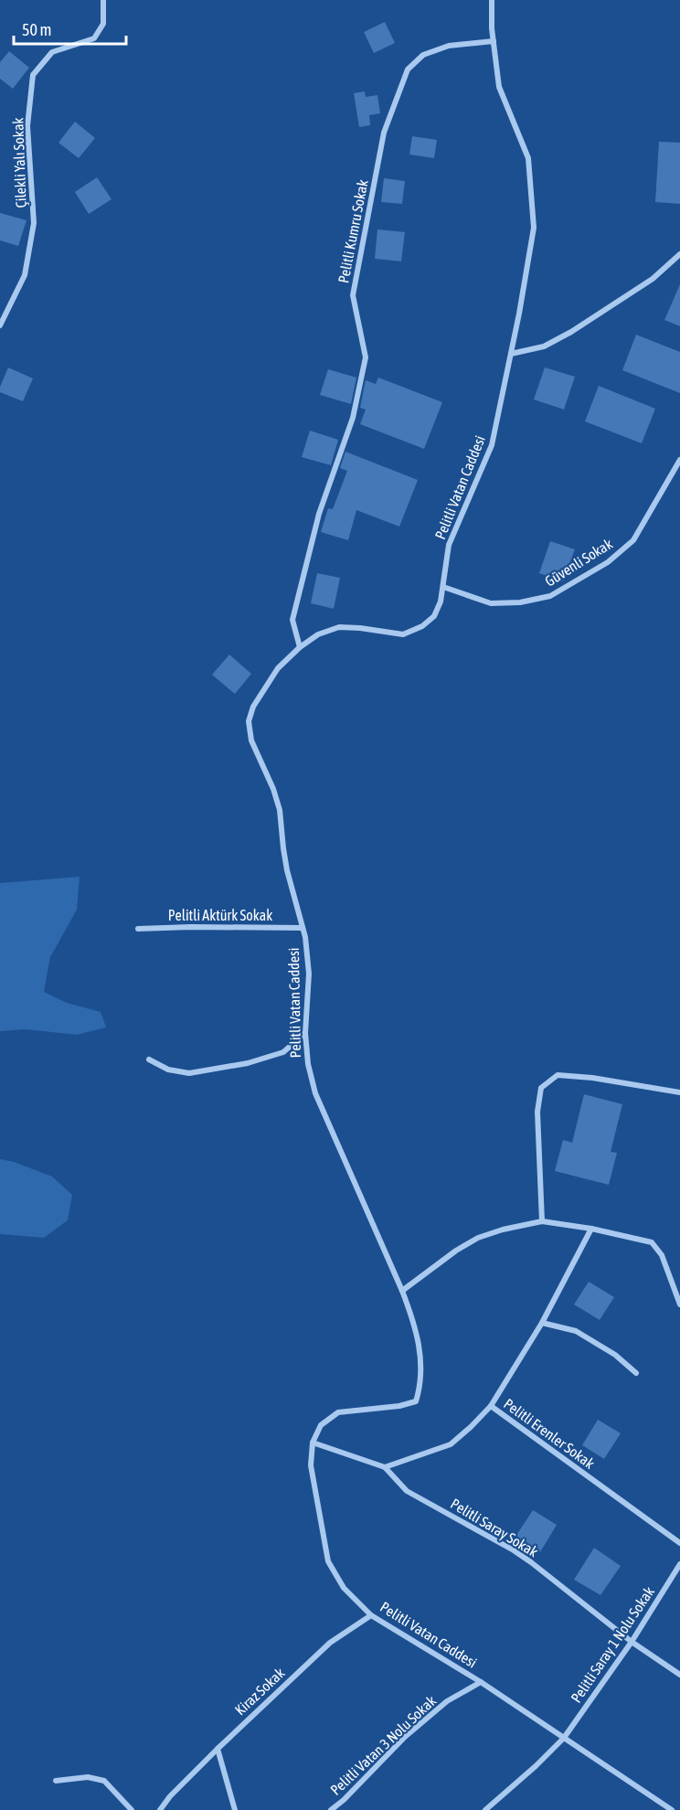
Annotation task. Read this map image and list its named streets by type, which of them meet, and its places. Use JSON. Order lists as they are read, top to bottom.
{
  "streets": {
    "street": [
      "Çilekli Yalı Sokak",
      "Pelitli Kumru Sokak",
      "Pelitli Vatan Caddesi",
      "Güvenli Sokak",
      "Pelitli Aktürk Sokak",
      "Pelitli Erenler Sokak",
      "Pelitli Saray Sokak",
      "Pelitli Saray 1 Nolu Sokak",
      "Kiraz Sokak",
      "Pelitli Vatan 3 Nolu Sokak"
    ]
  },
  "crossings": [
    ["Pelitli Kumru Sokak", "Pelitli Vatan Caddesi"],
    ["Pelitli Vatan Caddesi", "Güvenli Sokak"],
    ["Pelitli Vatan Caddesi", "Pelitli Aktürk Sokak"],
    ["Pelitli Vatan Caddesi", "Pelitli Saray Sokak"],
    ["Pelitli Vatan Caddesi", "Pelitli Saray 1 Nolu Sokak"],
    ["Pelitli Vatan Caddesi", "Kiraz Sokak"],
    ["Pelitli Vatan Caddesi", "Pelitli Vatan 3 Nolu Sokak"],
    ["Pelitli Saray Sokak", "Pelitli Saray 1 Nolu Sokak"]
  ],
  "scale_bar": "50 m"
}
